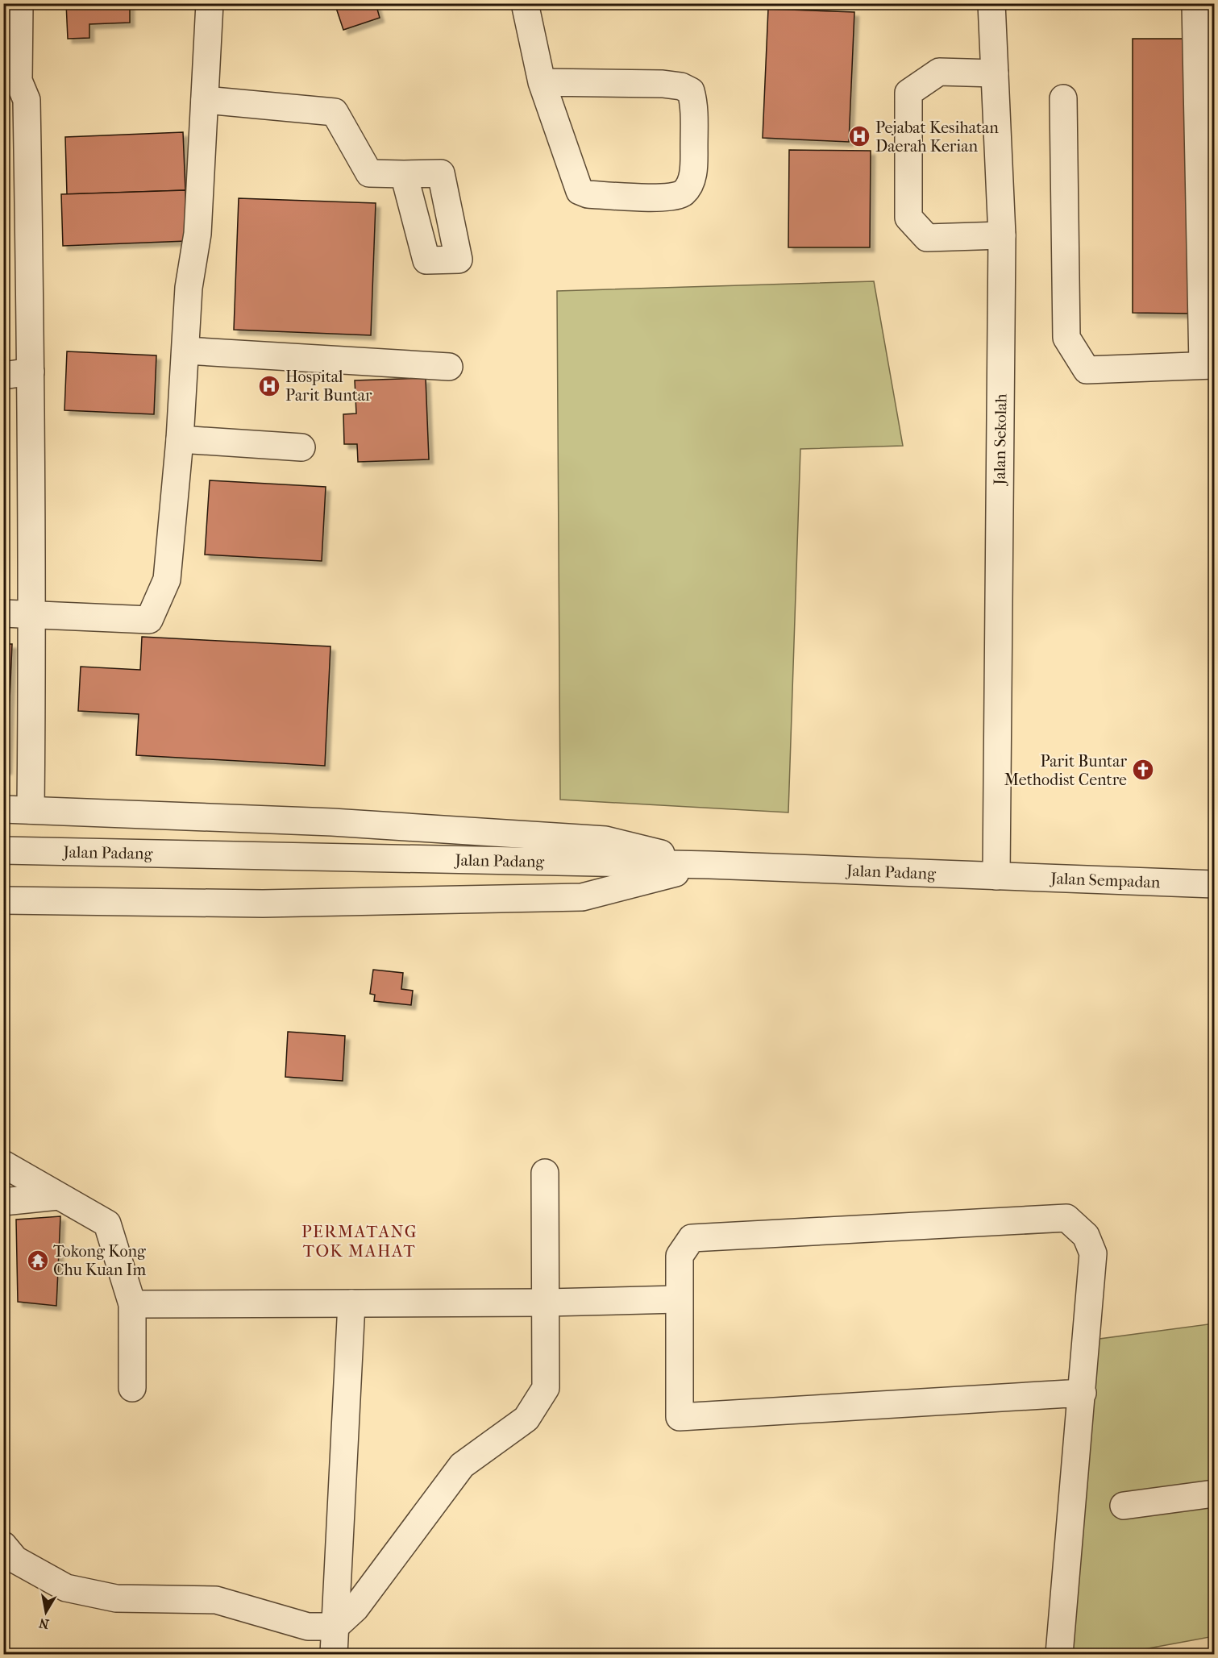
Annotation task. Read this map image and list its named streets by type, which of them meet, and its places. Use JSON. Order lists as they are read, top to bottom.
{
  "streets": {
    "street": ["Jalan Sekolah", "Jalan Padang", "Jalan Sempadan"]
  },
  "crossings": [
    ["Jalan Sekolah", "Jalan Padang"],
    ["Jalan Sekolah", "Jalan Sempadan"],
    ["Jalan Padang", "Jalan Sempadan"]
  ],
  "districts": ["PERMATANG TOK MAHAT"],
  "places": {
    "hospital": ["Pejabat Kesihatan Daerah Kerian", "Hospital Parit Buntar"],
    "church": ["Parit Buntar Methodist Centre"],
    "temple": ["Tokong Kong Chu Kuan Im"]
  },
  "north": "bottom"
}
